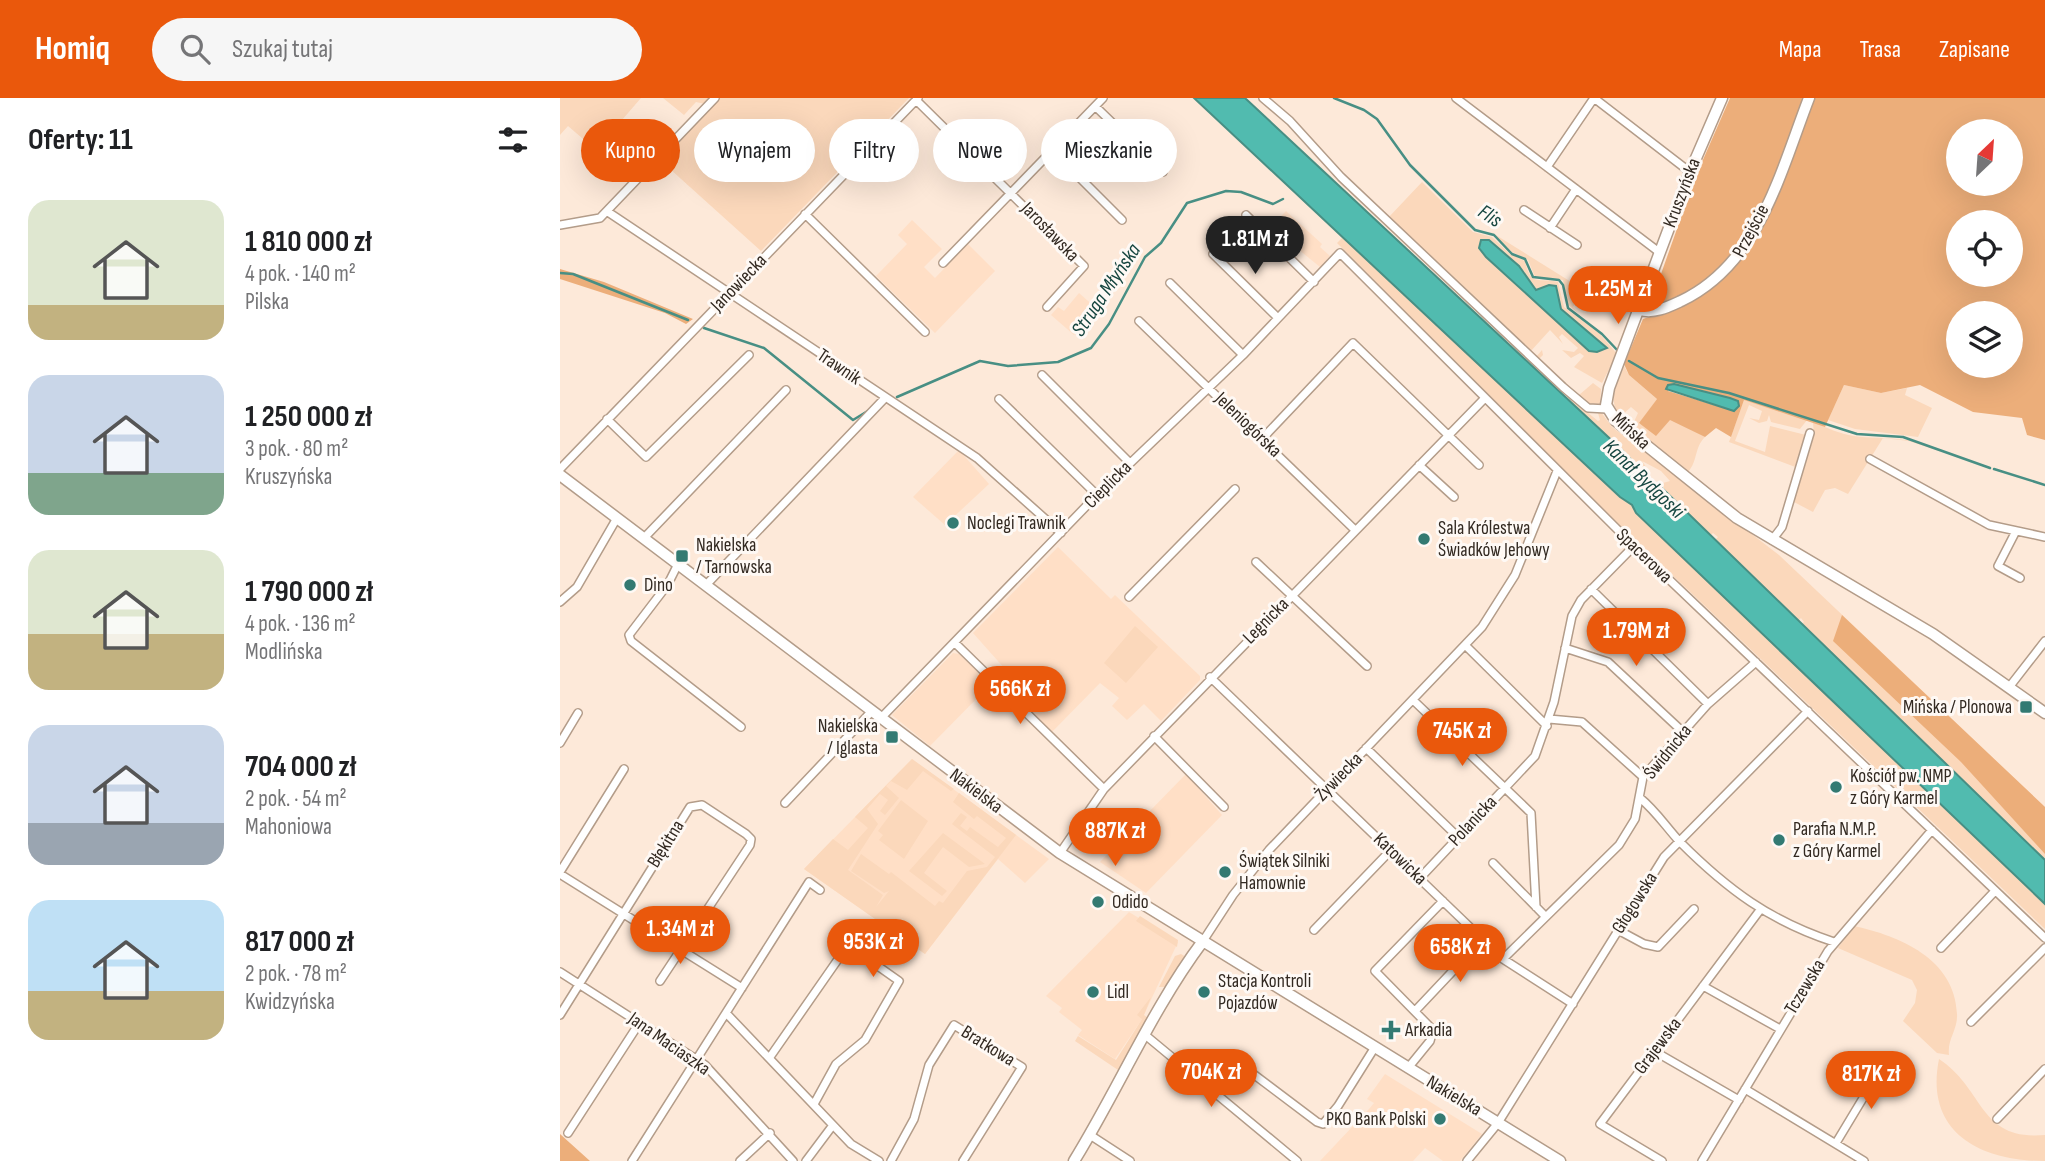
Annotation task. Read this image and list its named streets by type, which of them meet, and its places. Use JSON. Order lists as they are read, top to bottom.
{
  "streets": {
    "street": [
      "Kruszyńska",
      "Przejście",
      "Jarosławska",
      "Janowiecka",
      "Trawnik",
      "Jeleniogórska",
      "Mińska",
      "Cieplicka",
      "Spacerowa",
      "Legnicka",
      "Świdnicka",
      "Żywiecka",
      "Nakielska",
      "Polanicka",
      "Błękitna",
      "Katowicka",
      "Głogowska",
      "Tczewska",
      "Jana Maciaszka",
      "Bratkowa",
      "Grajewska"
    ]
  },
  "crossings": [
    ["Kruszyńska", "Przejście"],
    ["Kruszyńska", "Mińska"],
    ["Jarosławska", "Janowiecka"],
    ["Janowiecka", "Trawnik"],
    ["Trawnik", "Cieplicka"],
    ["Jeleniogórska", "Cieplicka"],
    ["Jeleniogórska", "Legnicka"],
    ["Cieplicka", "Spacerowa"],
    ["Cieplicka", "Nakielska"],
    ["Spacerowa", "Legnicka"],
    ["Spacerowa", "Świdnicka"],
    ["Spacerowa", "Żywiecka"],
    ["Spacerowa", "Polanicka"],
    ["Spacerowa", "Głogowska"],
    ["Spacerowa", "Tczewska"],
    ["Legnicka", "Nakielska"],
    ["Legnicka", "Katowicka"],
    ["Świdnicka", "Katowicka"],
    ["Żywiecka", "Nakielska"],
    ["Żywiecka", "Katowicka"],
    ["Nakielska", "Głogowska"],
    ["Polanicka", "Katowicka"],
    ["Błękitna", "Jana Maciaszka"],
    ["Katowicka", "Głogowska"]
  ],
  "water": ["Flis", "Struga Młyńska", "Kanał Bydgoski"],
  "places": {
    "other": [
      "Noclegi Trawnik",
      "Sala Królestwa Świadków Jehowy",
      "Dino",
      "Kościół pw. NMP z Góry Karmel",
      "Parafia N.M.P. z Góry Karmel",
      "Świątek Silniki Hamownie",
      "Odido",
      "Lidl",
      "Stacja Kontroli Pojazdów",
      "PKO Bank Polski"
    ],
    "transit": ["Nakielska / Tarnowska", "Mińska / Plonowa", "Nakielska / Iglasta"],
    "health": ["Arkadia"]
  },
  "north": "top right",
  "page": {
    "header": "Homiq",
    "search": "Szukaj tutaj",
    "nav": ["Mapa", "Trasa", "Zapisane"],
    "heading": "Oferty: 11",
    "chip": [
      "Kupno",
      "Wynajem",
      "Filtry",
      "Nowe",
      "Mieszkanie"
    ],
    "list": [
      {
        "name": "1 810 000 zł",
        "note": "4 pok. · 140 m² · Pilska"
      },
      {
        "name": "1 250 000 zł",
        "note": "3 pok. · 80 m² · Kruszyńska"
      },
      {
        "name": "1 790 000 zł",
        "note": "4 pok. · 136 m² · Modlińska"
      },
      {
        "name": "704 000 zł",
        "note": "2 pok. · 54 m² · Mahoniowa"
      },
      {
        "name": "817 000 zł",
        "note": "2 pok. · 78 m² · Kwidzyńska"
      }
    ],
    "price": [
      "1.81M zł",
      "1.25M zł",
      "1.79M zł",
      "566K zł",
      "745K zł",
      "887K zł",
      "1.34M zł",
      "953K zł",
      "658K zł",
      "704K zł",
      "817K zł"
    ]
  }
}
